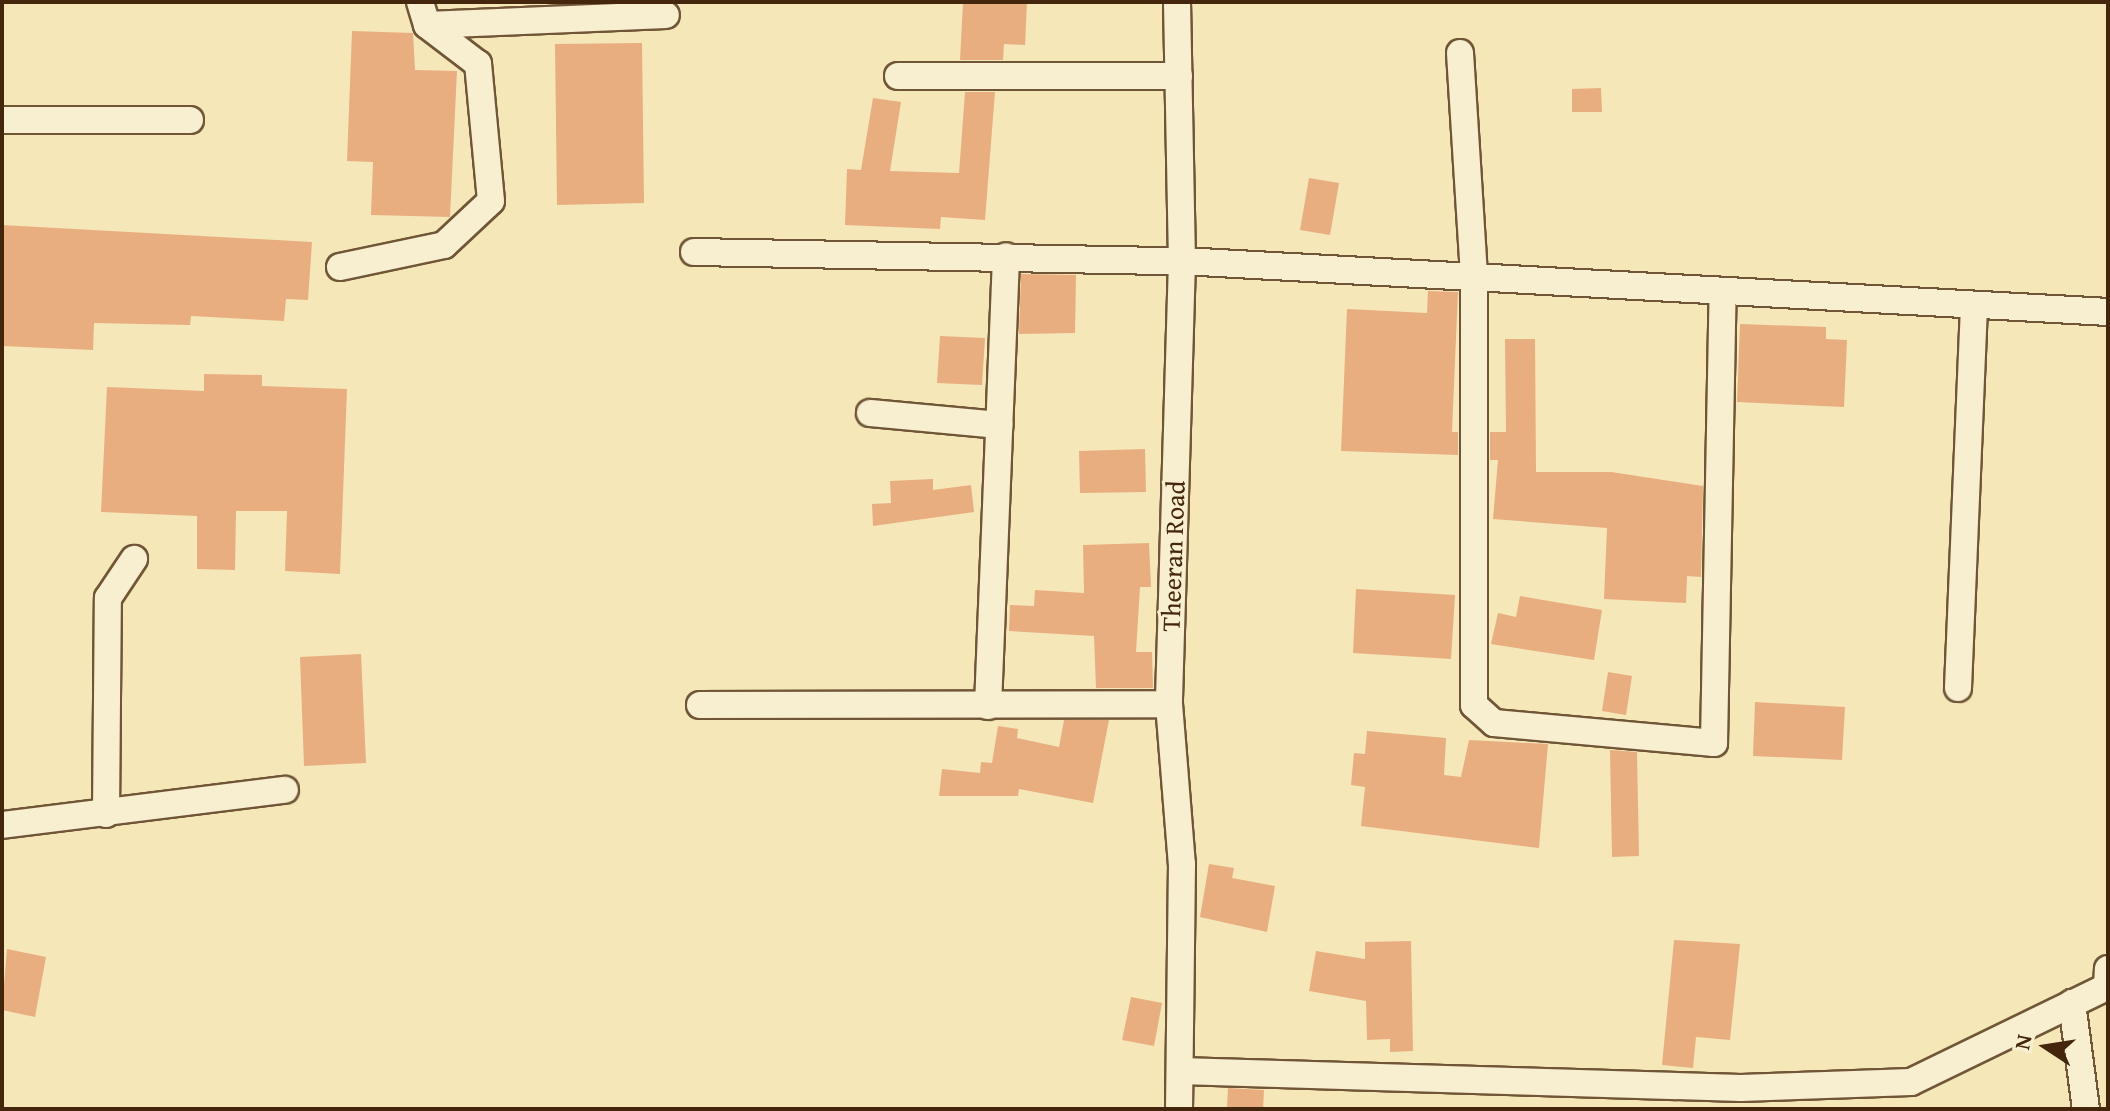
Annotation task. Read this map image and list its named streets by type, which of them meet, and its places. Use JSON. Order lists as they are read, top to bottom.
{
  "streets": {
    "street": ["Theeran Road"]
  },
  "north": "left"
}
